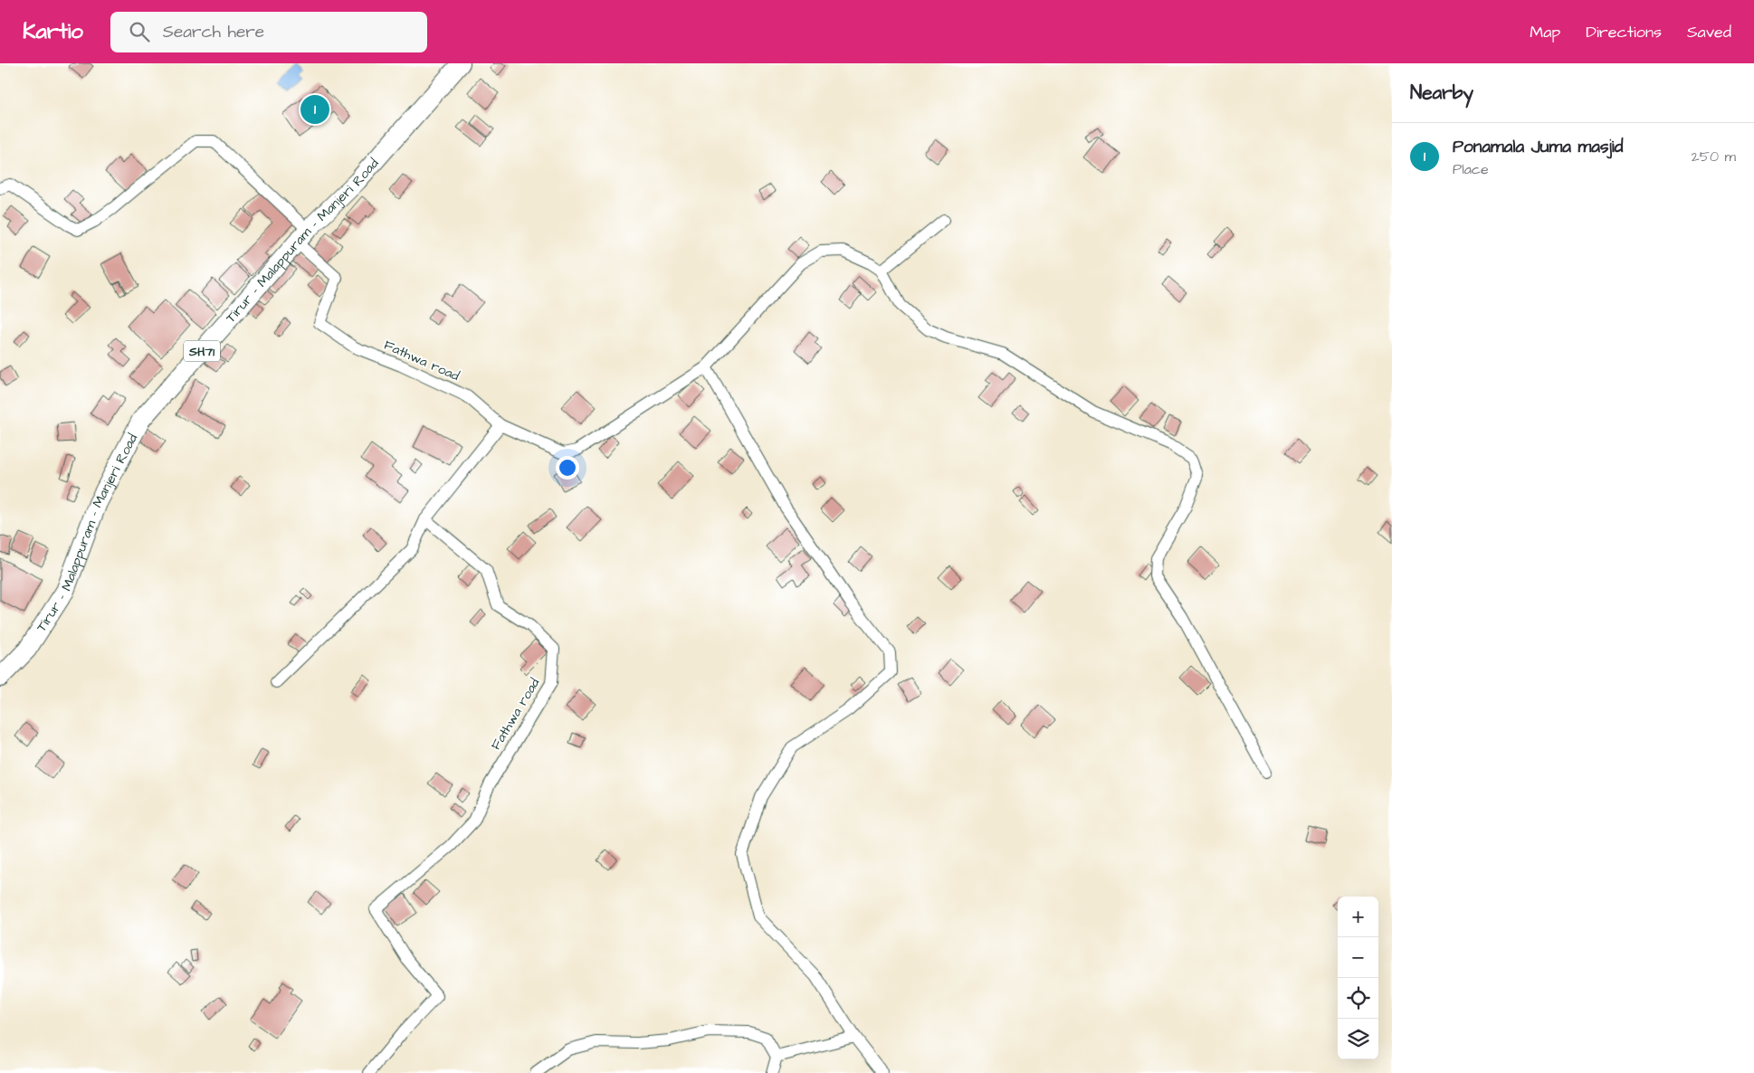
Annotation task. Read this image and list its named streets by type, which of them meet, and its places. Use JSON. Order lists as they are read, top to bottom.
{
  "streets": {
    "main road": ["Tirur - Malappuram - Manjeri Road", "SH71"],
    "street": ["Fathwa road"]
  },
  "crossings": [
    ["Tirur - Malappuram - Manjeri Road", "Fathwa road"]
  ],
  "page": {
    "header": "Kartio",
    "search": "Search here",
    "nav": ["Map", "Directions", "Saved"],
    "heading": "Nearby",
    "pins": "1",
    "list": [
      {
        "mark": "1",
        "name": "Ponamala Juma masjid",
        "note": "Place",
        "value": "250 m"
      }
    ],
    "map_buttons": ["+", "−"]
  }
}
